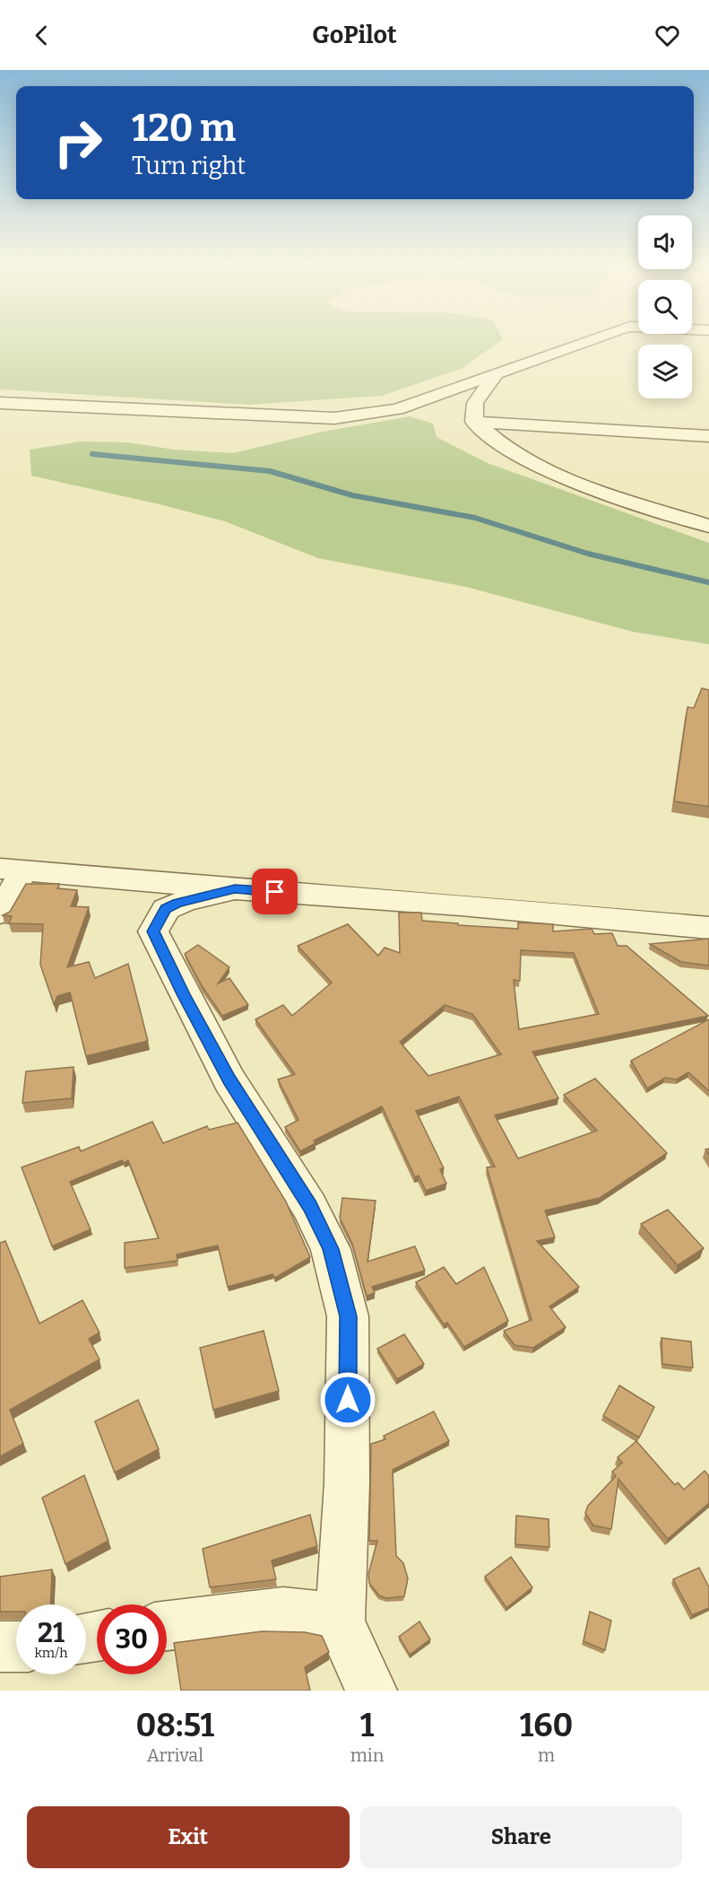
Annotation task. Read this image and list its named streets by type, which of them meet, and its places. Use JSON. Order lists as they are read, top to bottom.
{
  "page": {
    "header": "GoPilot",
    "turn": ["120 m", "Turn right"],
    "speed": "21 km/h",
    "limit": "30",
    "eta": [
      "08:51",
      "Arrival",
      "1",
      "min",
      "160",
      "m"
    ],
    "buttons": ["Exit", "Share"]
  }
}
